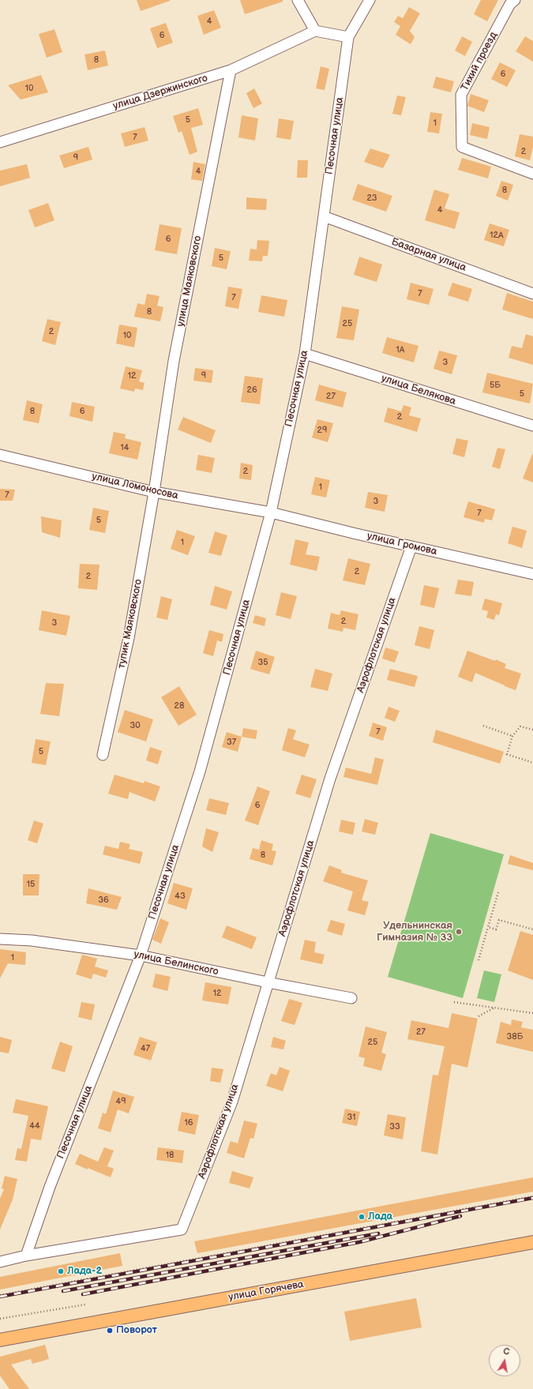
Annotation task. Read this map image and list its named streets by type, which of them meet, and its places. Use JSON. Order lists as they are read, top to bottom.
{
  "streets": {
    "main road": ["улица Горячева"],
    "street": [
      "Тихий проезд",
      "улица Дзержинского",
      "Песочная улица",
      "Базарная улица",
      "улица Маяковского",
      "улица Белякова",
      "улица Ломоносова",
      "улица Громова",
      "тупик Маяковского",
      "Аэрофлотская улица",
      "улица Белинского"
    ]
  },
  "crossings": [
    ["улица Дзержинского", "улица Маяковского"],
    ["Песочная улица", "Базарная улица"],
    ["Песочная улица", "улица Белякова"],
    ["Песочная улица", "улица Ломоносова"],
    ["Песочная улица", "улица Громова"],
    ["Песочная улица", "Аэрофлотская улица"],
    ["Песочная улица", "улица Белинского"],
    ["улица Маяковского", "улица Ломоносова"],
    ["улица Маяковского", "тупик Маяковского"],
    ["улица Ломоносова", "улица Громова"],
    ["улица Ломоносова", "тупик Маяковского"],
    ["улица Громова", "Аэрофлотская улица"],
    ["Аэрофлотская улица", "улица Белинского"]
  ],
  "places": [
    "Удельнинская Гимназия № 33",
    "Лада",
    "Лада-2",
    "Поворот"
  ],
  "house_numbers": [
    "4",
    "6",
    "8",
    "6",
    "10",
    "5",
    "1",
    "7",
    "2",
    "9",
    "4",
    "8",
    "23",
    "4",
    "12А",
    "6",
    "5",
    "7",
    "7",
    "8",
    "25",
    "2",
    "10",
    "1А",
    "3",
    "12",
    "9",
    "5Б",
    "26",
    "5",
    "27",
    "8",
    "6",
    "2",
    "29",
    "14",
    "2",
    "1",
    "7",
    "3",
    "7",
    "5",
    "1",
    "2",
    "2",
    "2",
    "3",
    "35",
    "28",
    "30",
    "7",
    "37",
    "5",
    "6",
    "8",
    "15",
    "43",
    "36",
    "1",
    "12",
    "27",
    "38Б",
    "25",
    "47",
    "49",
    "31",
    "16",
    "44",
    "33",
    "18"
  ],
  "north": "top"
}
